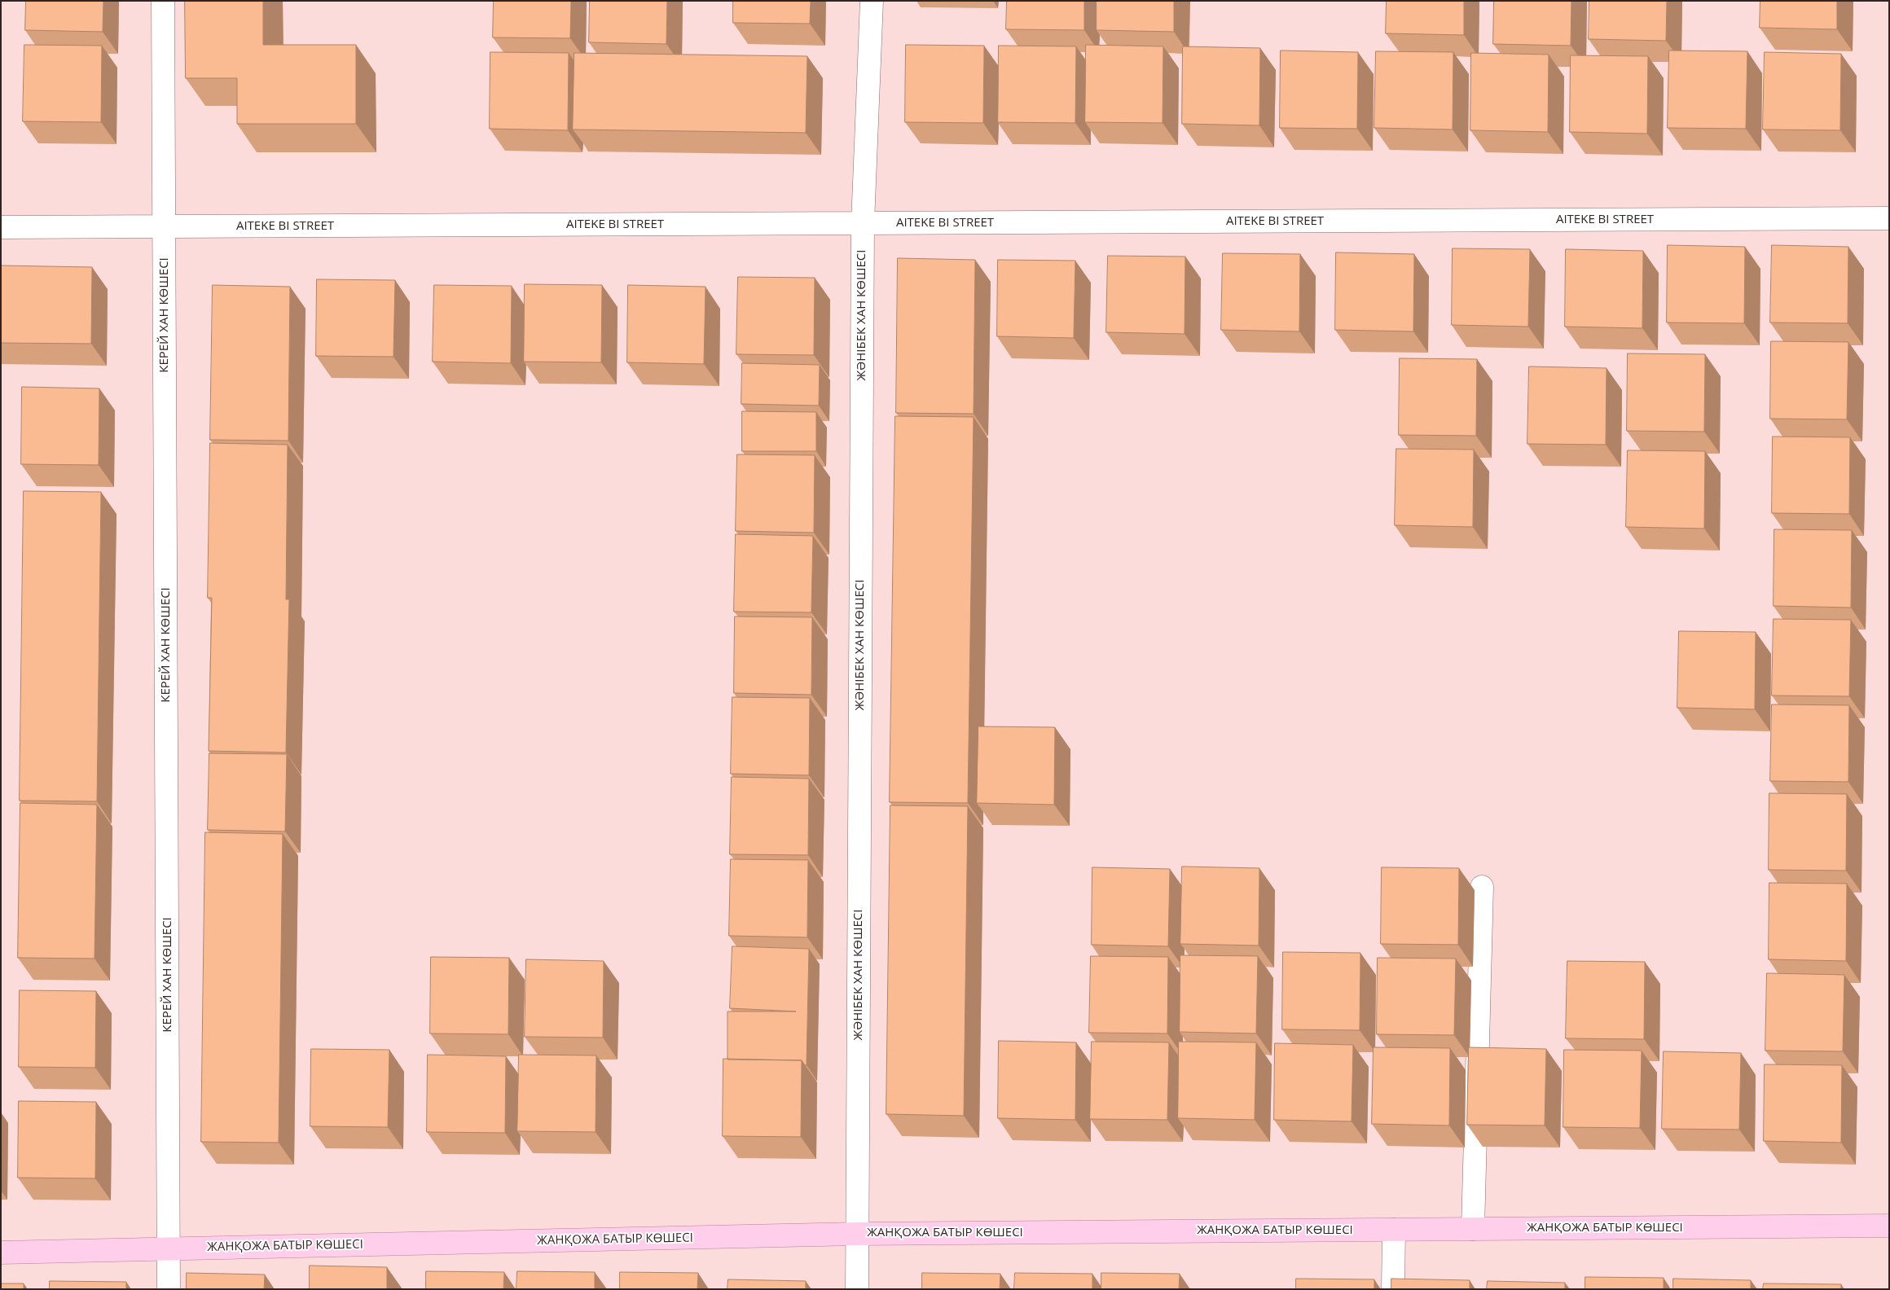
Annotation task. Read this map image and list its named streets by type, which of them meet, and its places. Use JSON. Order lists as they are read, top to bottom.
{
  "streets": {
    "main road": ["ЖАНҚОЖА БАТЫР КӨШЕСІ"],
    "street": ["AITEKE BI STREET", "КЕРЕЙ ХАН КӨШЕСІ", "ЖӘНІБЕК ХАН КӨШЕСІ"]
  },
  "crossings": [
    ["AITEKE BI STREET", "КЕРЕЙ ХАН КӨШЕСІ"],
    ["AITEKE BI STREET", "ЖӘНІБЕК ХАН КӨШЕСІ"],
    ["КЕРЕЙ ХАН КӨШЕСІ", "ЖАНҚОЖА БАТЫР КӨШЕСІ"],
    ["ЖӘНІБЕК ХАН КӨШЕСІ", "ЖАНҚОЖА БАТЫР КӨШЕСІ"]
  ]
}
